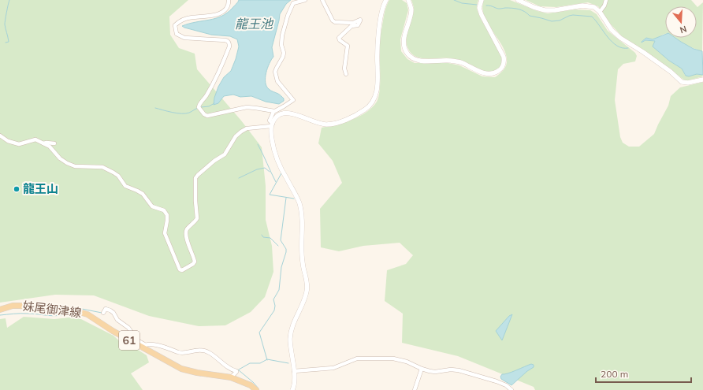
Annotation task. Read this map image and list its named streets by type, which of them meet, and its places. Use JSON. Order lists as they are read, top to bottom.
{
  "streets": {
    "main road": ["妹尾御津線", "61"]
  },
  "water": ["龍王池"],
  "places": ["龍王山"],
  "scale_bar": "200 m",
  "north": "bottom"
}
